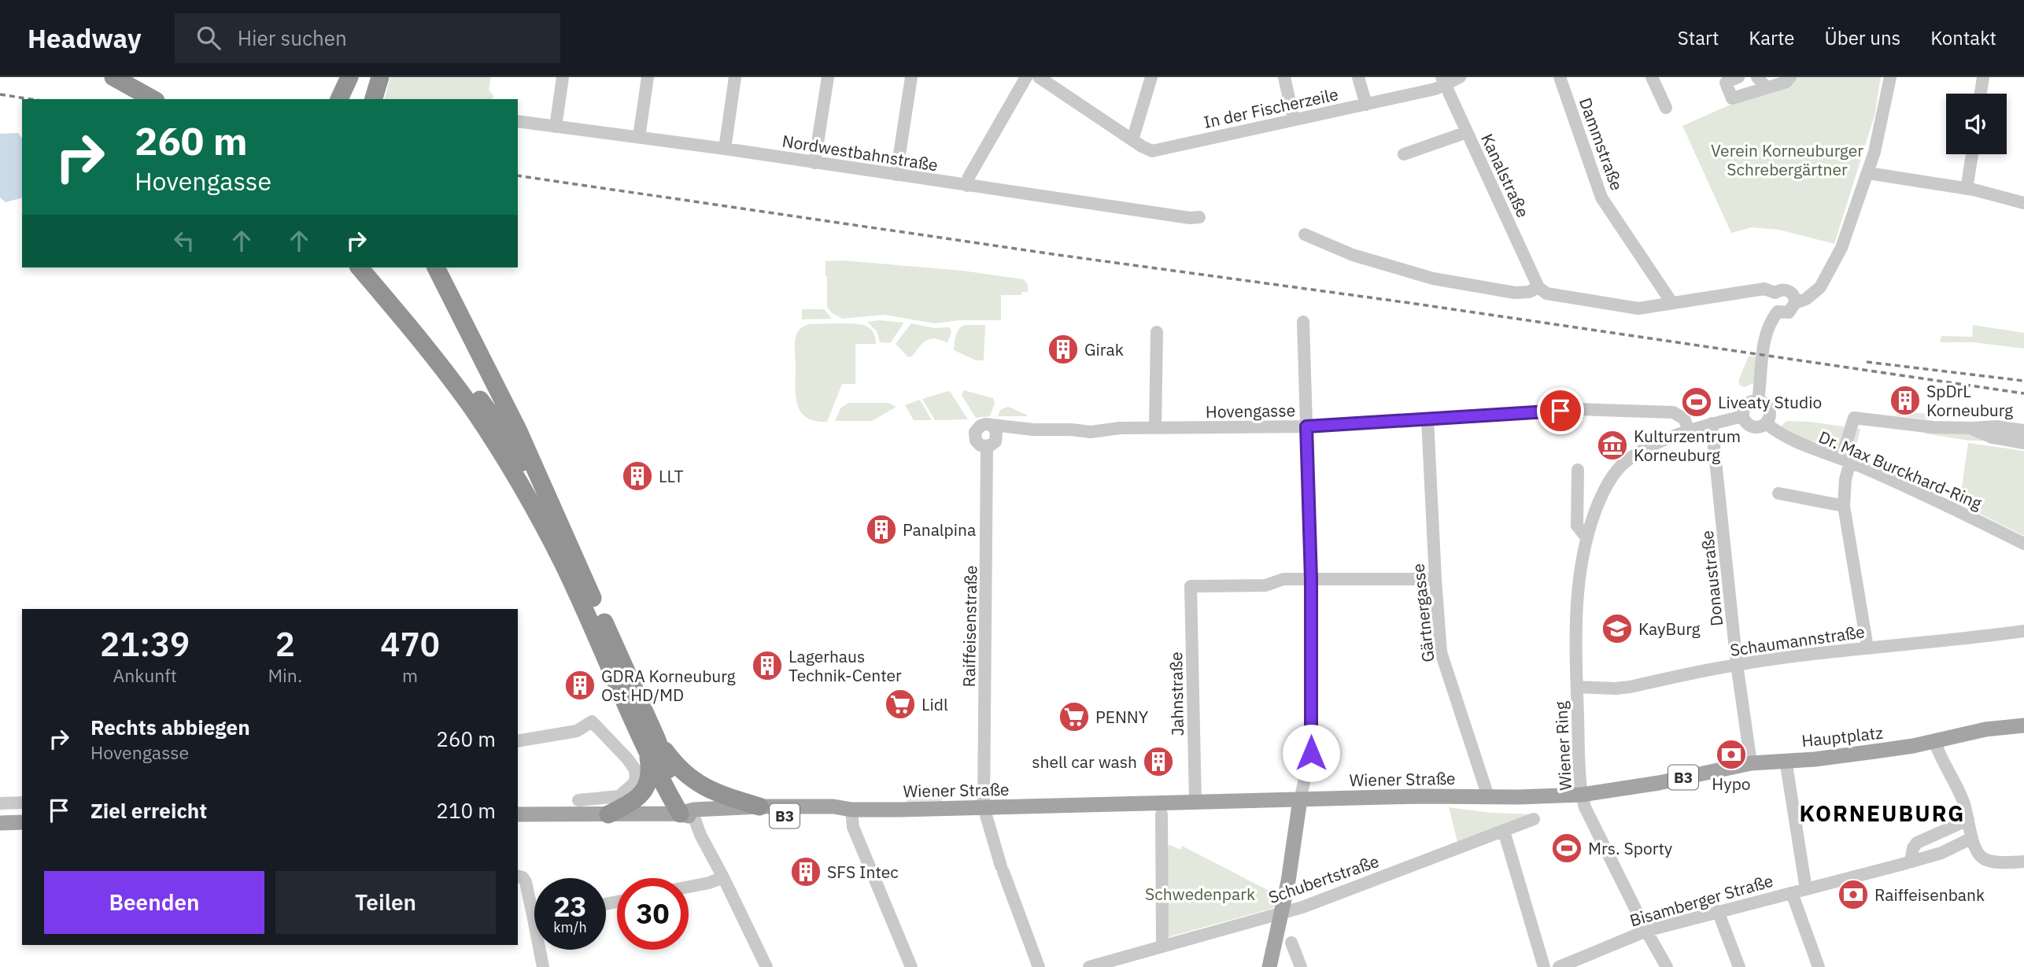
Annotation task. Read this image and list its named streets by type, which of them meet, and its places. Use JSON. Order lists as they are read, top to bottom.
{
  "streets": {
    "main road": ["Hauptplatz", "B3", "Wiener Straße"],
    "street": [
      "In der Fischerzeile",
      "Dammstraße",
      "Nordwestbahnstraße",
      "Kanalstraße",
      "Hovengasse",
      "Dr. Max Burckhard-Ring",
      "Donaustraße",
      "Gärtnergasse",
      "Raiffeisenstraße",
      "Schaumannstraße",
      "Jahnstraße",
      "Wiener Ring",
      "Schubertstraße",
      "Bisamberger Straße"
    ]
  },
  "crossings": [
    ["In der Fischerzeile", "Kanalstraße"],
    ["Hovengasse", "Gärtnergasse"],
    ["Hovengasse", "Raiffeisenstraße"],
    ["Donaustraße", "Schaumannstraße"],
    ["Donaustraße", "Wiener Straße"],
    ["Gärtnergasse", "Wiener Straße"],
    ["Raiffeisenstraße", "Wiener Straße"],
    ["Schaumannstraße", "Wiener Ring"],
    ["Jahnstraße", "Wiener Straße"],
    ["Hauptplatz", "B3"],
    ["Hauptplatz", "Wiener Straße"],
    ["Wiener Ring", "Wiener Straße"],
    ["Wiener Ring", "Bisamberger Straße"]
  ],
  "districts": ["KORNEUBURG"],
  "parks": ["Verein Korneuburger Schrebergärtner", "Schwedenpark"],
  "places": {
    "building": [
      "Girak",
      "SpDrL Korneuburg",
      "LLT",
      "Panalpina",
      "Lagerhaus Technik-Center",
      "GDRA Korneuburg Ost HD/MD",
      "shell car wash",
      "SFS Intec"
    ],
    "sports": ["Liveaty Studio", "Mrs. Sporty"],
    "museum": ["Kulturzentrum Korneuburg"],
    "school or university": ["KayBurg"],
    "supermarket": ["Lidl", "PENNY"],
    "bank": ["Hypo", "Raiffeisenbank"]
  },
  "page": {
    "header": "Headway",
    "search": "Hier suchen",
    "nav": [
      "Start",
      "Karte",
      "Über uns",
      "Kontakt"
    ],
    "turn": ["260 m", "Hovengasse"],
    "eta": [
      "21:39",
      "Ankunft",
      "2",
      "Min.",
      "470",
      "m"
    ],
    "list": [
      {
        "name": "Rechts abbiegen",
        "note": "Hovengasse",
        "value": "260 m"
      },
      {
        "name": "Ziel erreicht",
        "value": "210 m"
      }
    ],
    "buttons": ["Beenden", "Teilen"],
    "speed": "23 km/h",
    "limit": "30"
  }
}
